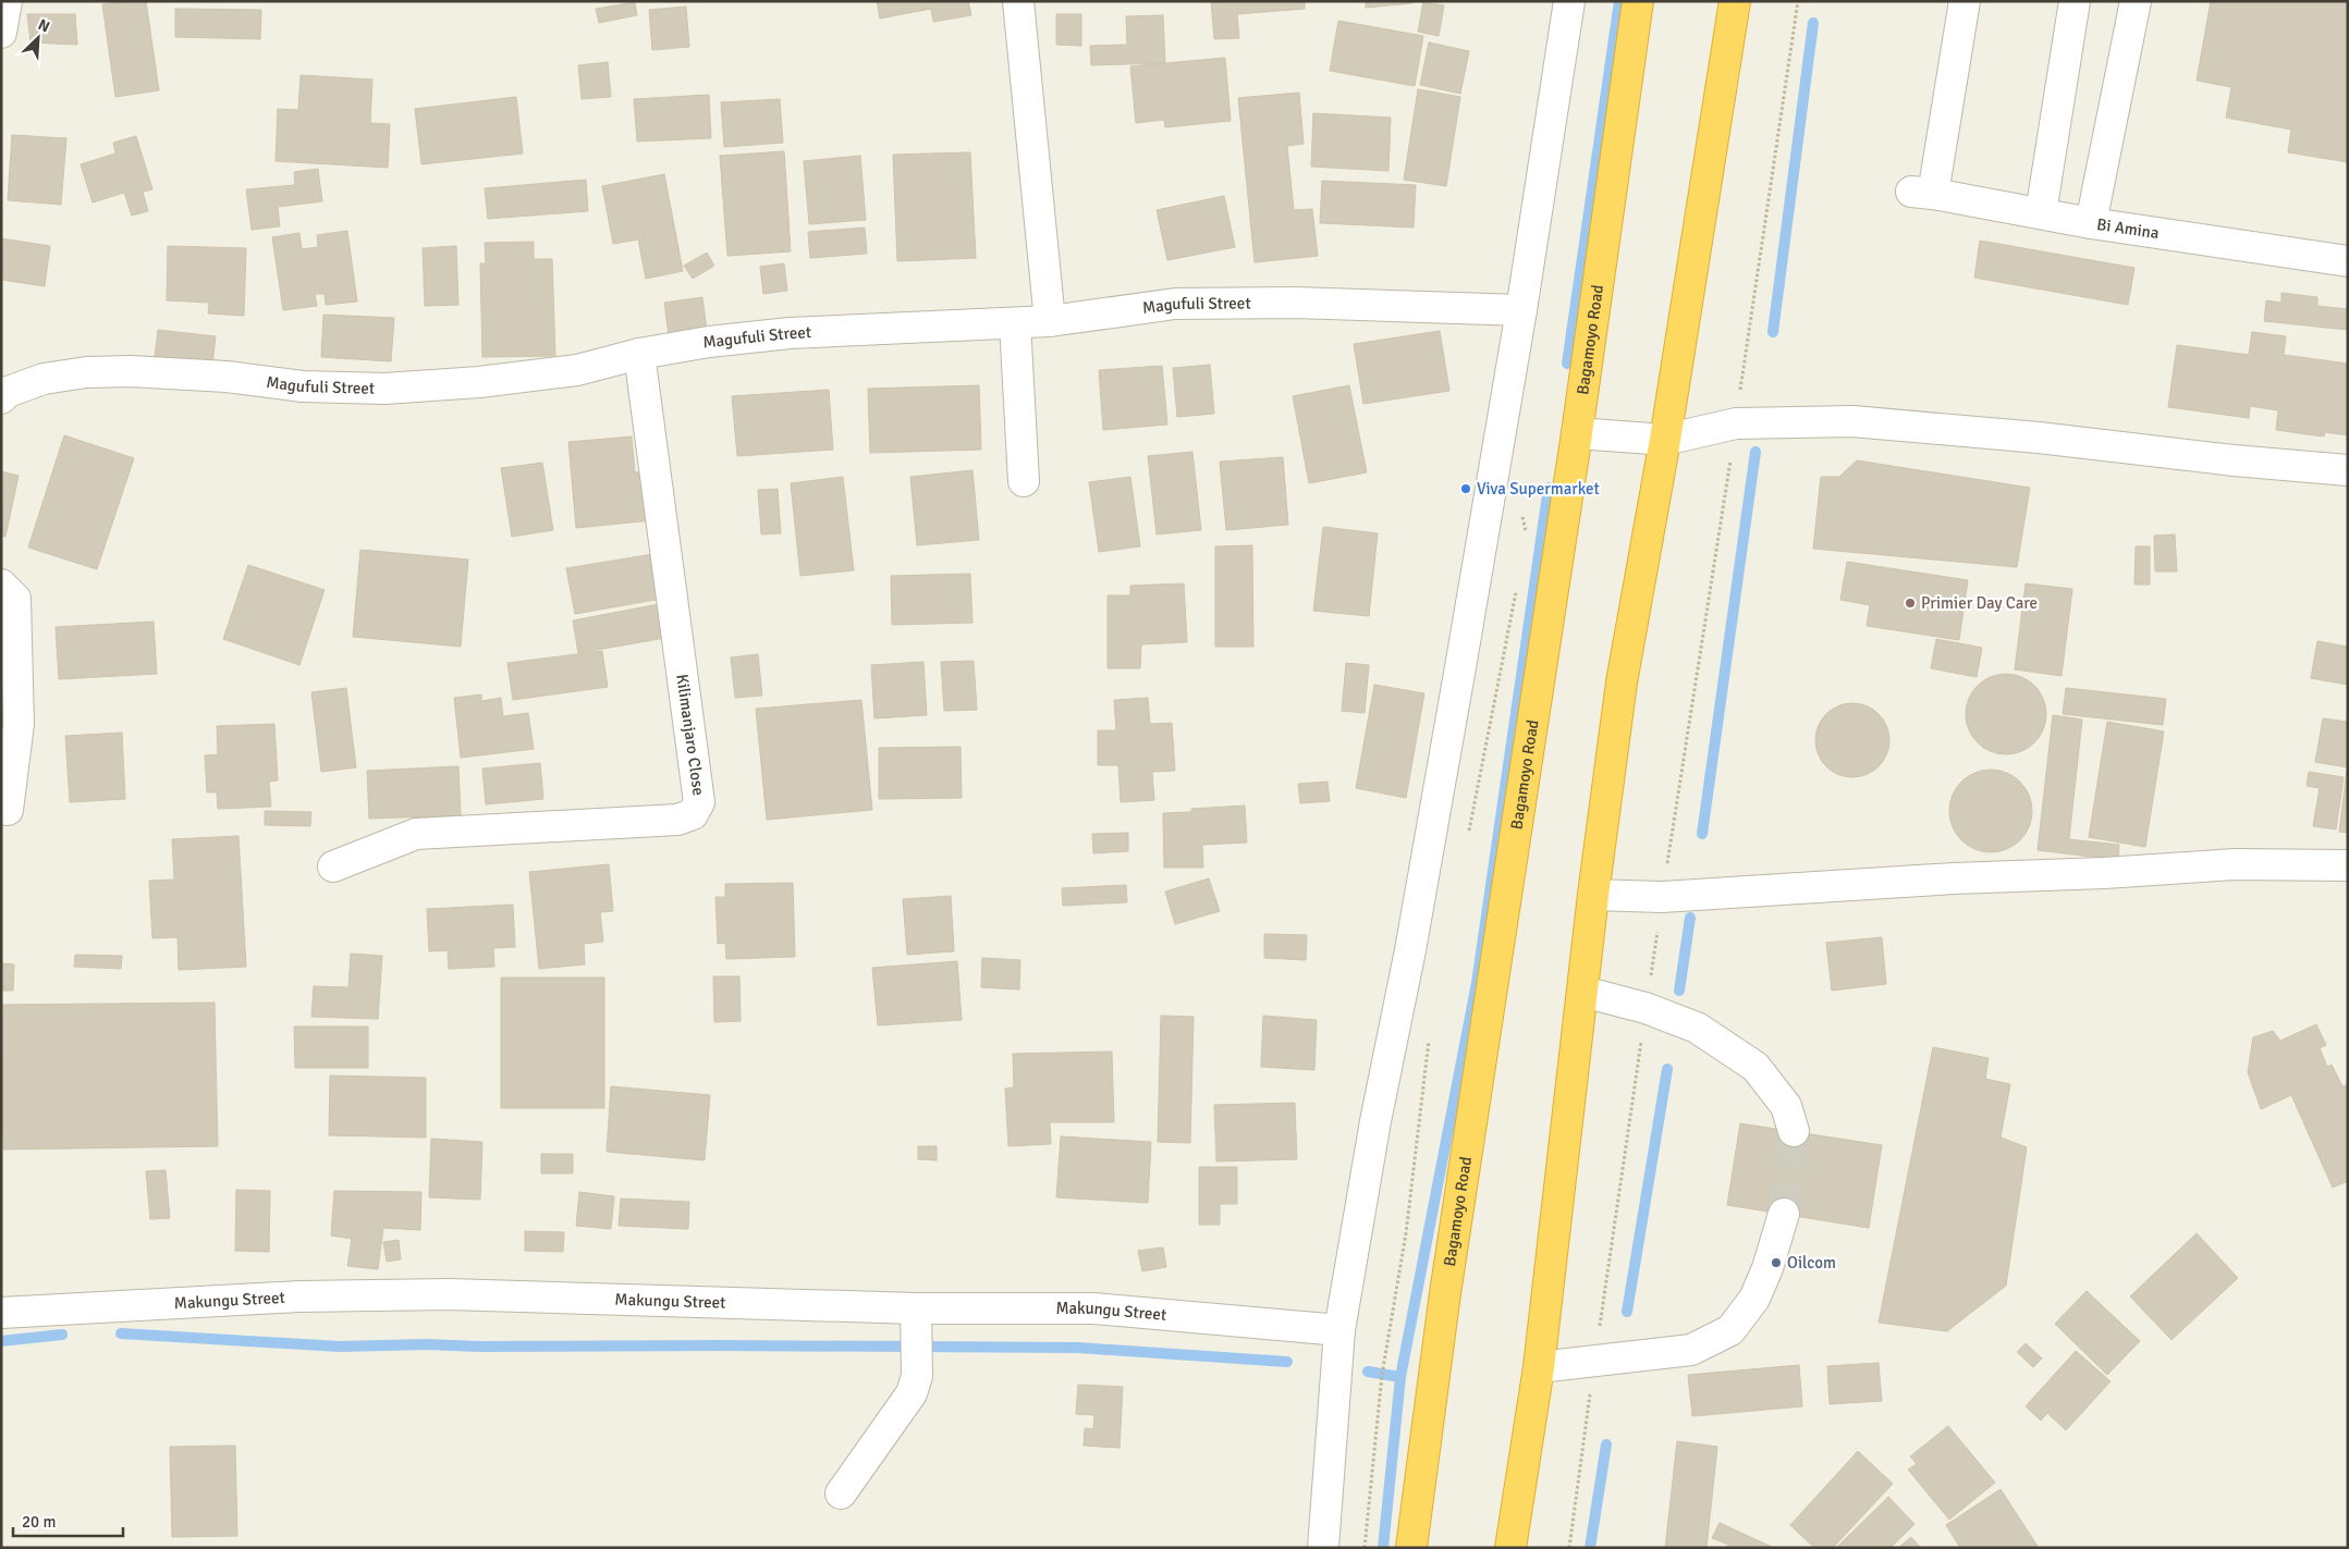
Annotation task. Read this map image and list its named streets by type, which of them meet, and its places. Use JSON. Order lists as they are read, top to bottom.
{
  "streets": {
    "highway": ["Bagamoyo Road"],
    "street": [
      "Bi Amina",
      "Magufuli Street",
      "Kilimanjaro Close",
      "Makungu Street"
    ]
  },
  "crossings": [
    ["Magufuli Street", "Kilimanjaro Close"]
  ],
  "places": ["Viva Supermarket", "Primier Day Care", "Oilcom"],
  "scale_bar": "20 m",
  "north": "top right"
}
